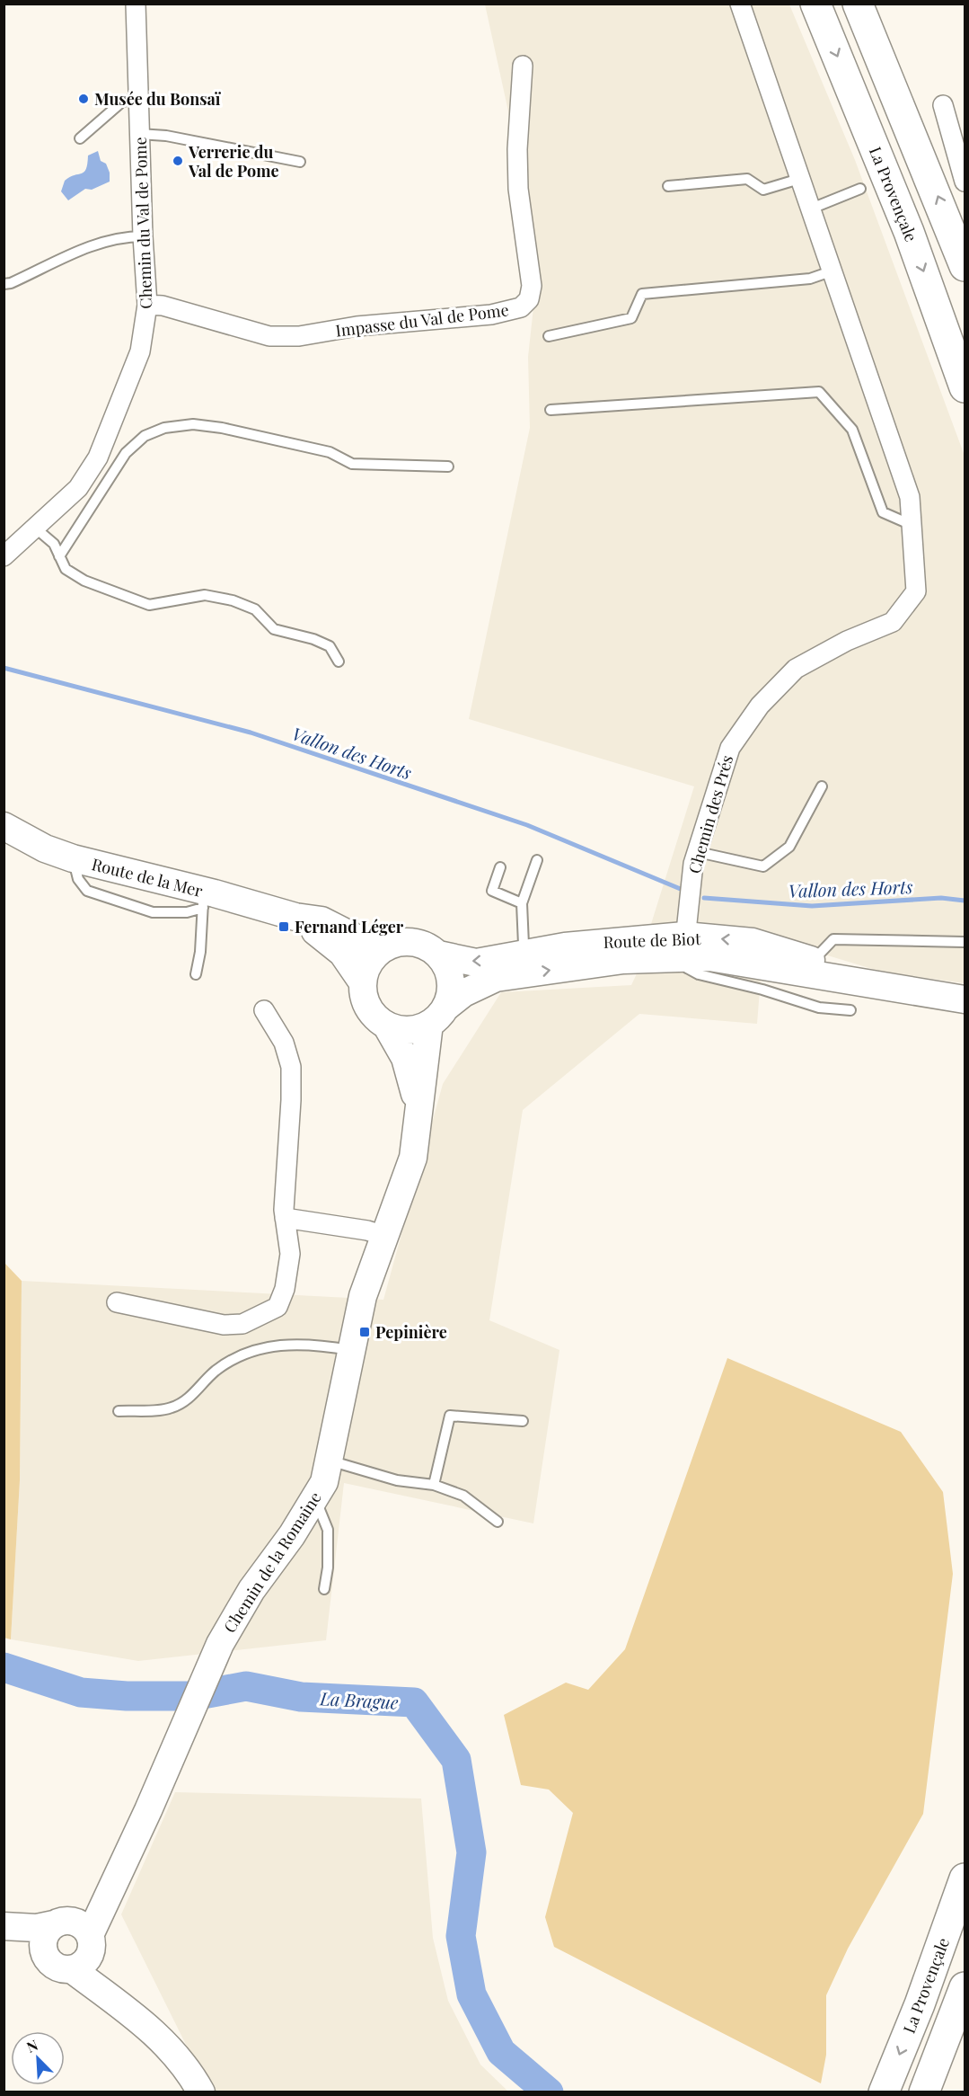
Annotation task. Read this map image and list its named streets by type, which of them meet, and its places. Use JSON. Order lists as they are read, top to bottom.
{
  "streets": {
    "highway": ["La Provençale"],
    "main road": ["Route de la Mer", "Route de Biot", "Chemin de la Romaine"],
    "street": ["Chemin du Val de Pome", "Impasse du Val de Pome", "Chemin des Prés"]
  },
  "crossings": [
    ["Chemin du Val de Pome", "Impasse du Val de Pome"],
    ["Chemin des Prés", "Route de Biot"],
    ["Route de Biot", "Chemin de la Romaine"]
  ],
  "water": ["Vallon des Horts", "La Brague"],
  "places": {
    "other": ["Musée du Bonsaï", "Verrerie du Val de Pome"],
    "transit": ["Fernand Léger", "Pepinière"]
  },
  "north": "top left"
}
